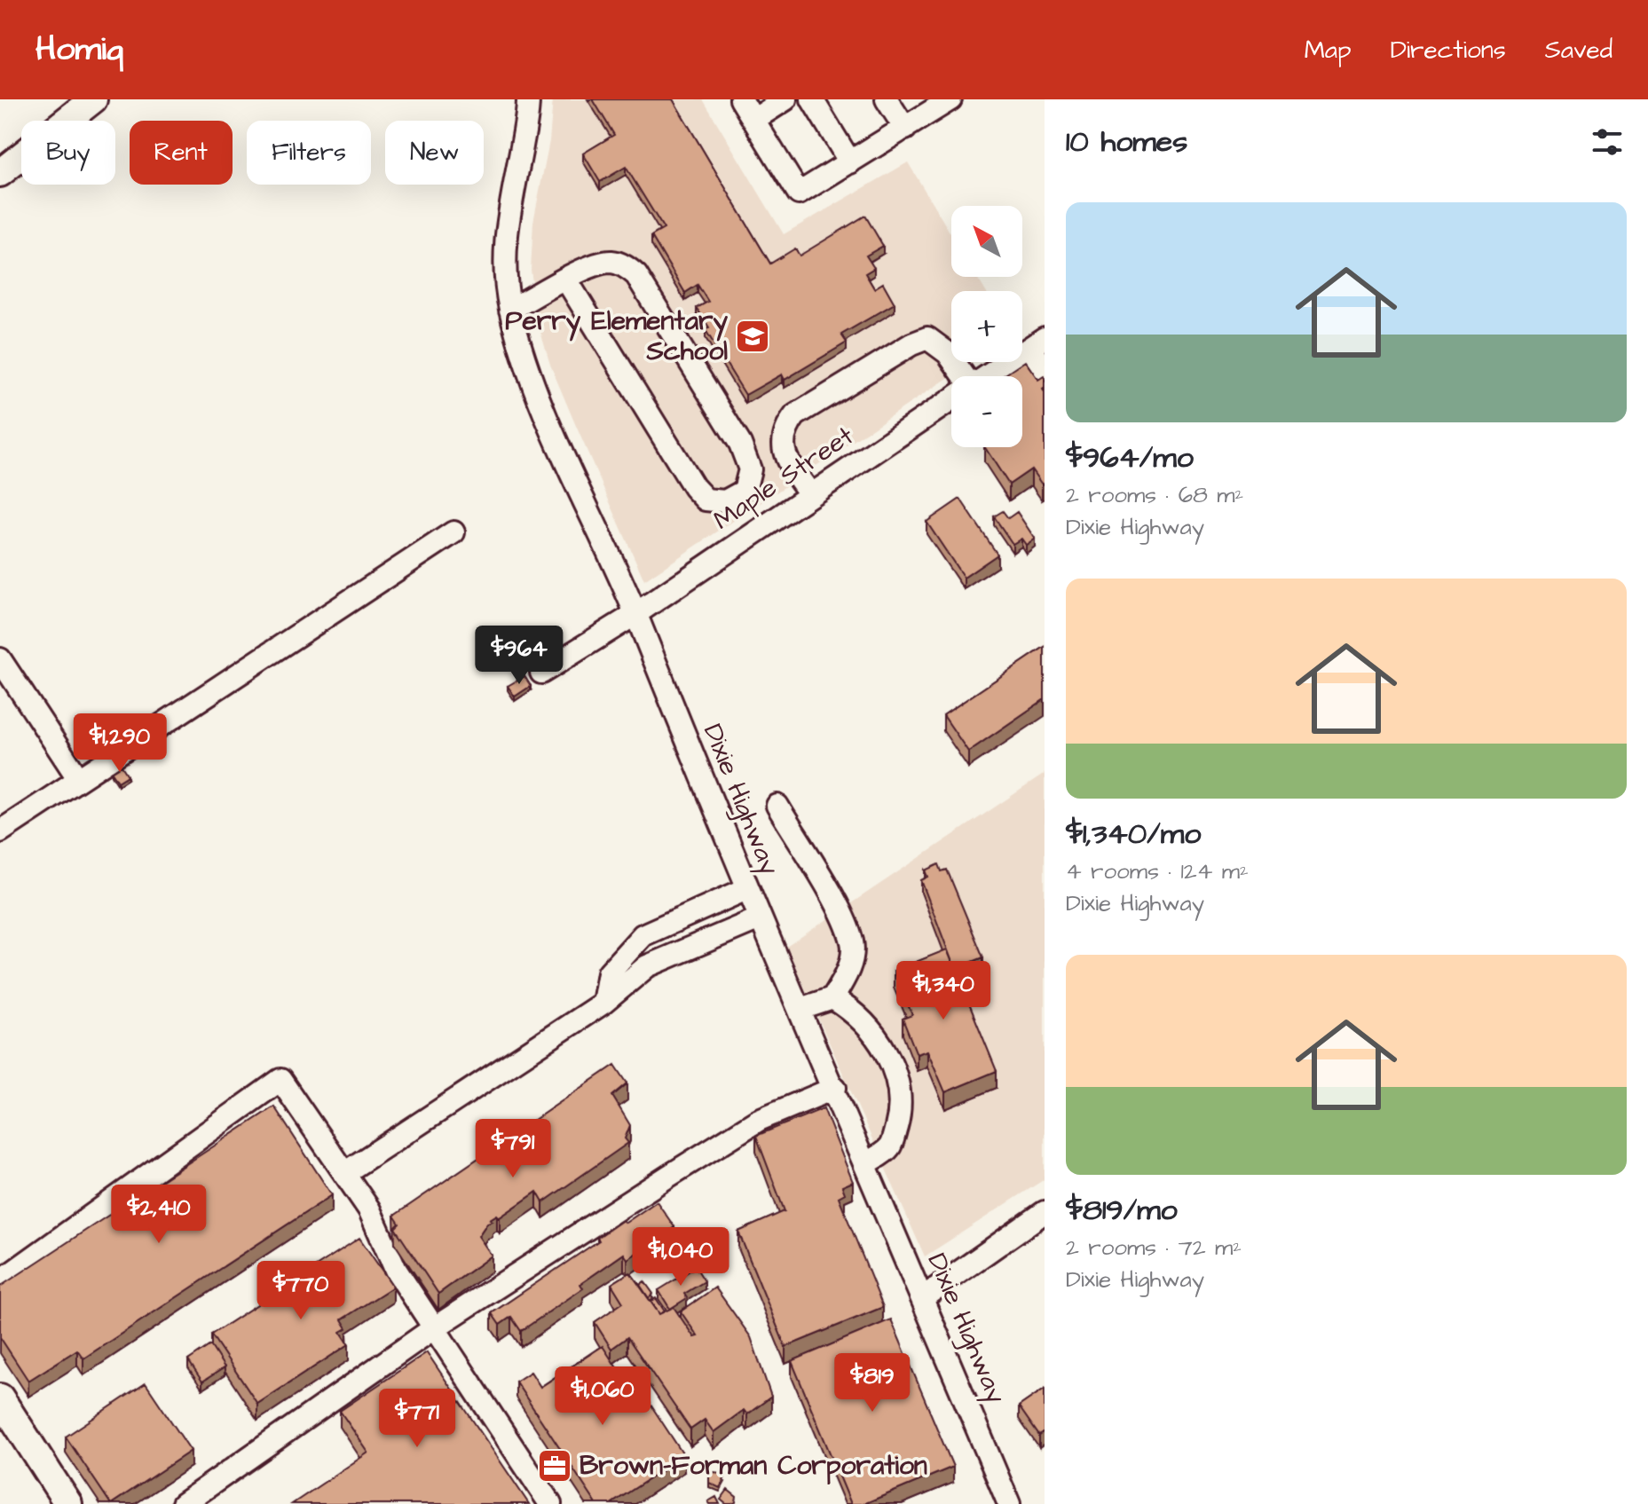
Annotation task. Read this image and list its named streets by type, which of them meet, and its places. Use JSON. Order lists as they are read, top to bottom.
{
  "streets": {
    "street": ["Maple Street", "Dixie Highway"]
  },
  "crossings": [
    ["Maple Street", "Dixie Highway"]
  ],
  "places": {
    "school or university": ["Perry Elementary School"],
    "office": ["Brown-Forman Corporation"]
  },
  "north": "top left",
  "page": {
    "header": "Homiq",
    "nav": ["Map", "Directions", "Saved"],
    "heading": "10 homes",
    "chip": [
      "Buy",
      "Rent",
      "Filters",
      "New"
    ],
    "list": [
      {
        "name": "$964/mo",
        "note": "2 rooms · 68 m² · Dixie Highway"
      },
      {
        "name": "$1,340/mo",
        "note": "4 rooms · 124 m² · Dixie Highway"
      },
      {
        "name": "$819/mo",
        "note": "2 rooms · 72 m² · Dixie Highway"
      }
    ],
    "map_buttons": ["+", "−"],
    "price": [
      "$964",
      "$1,290",
      "$1,340",
      "$791",
      "$2,410",
      "$1,040",
      "$770",
      "$819",
      "$1,060",
      "$771"
    ]
  }
}
